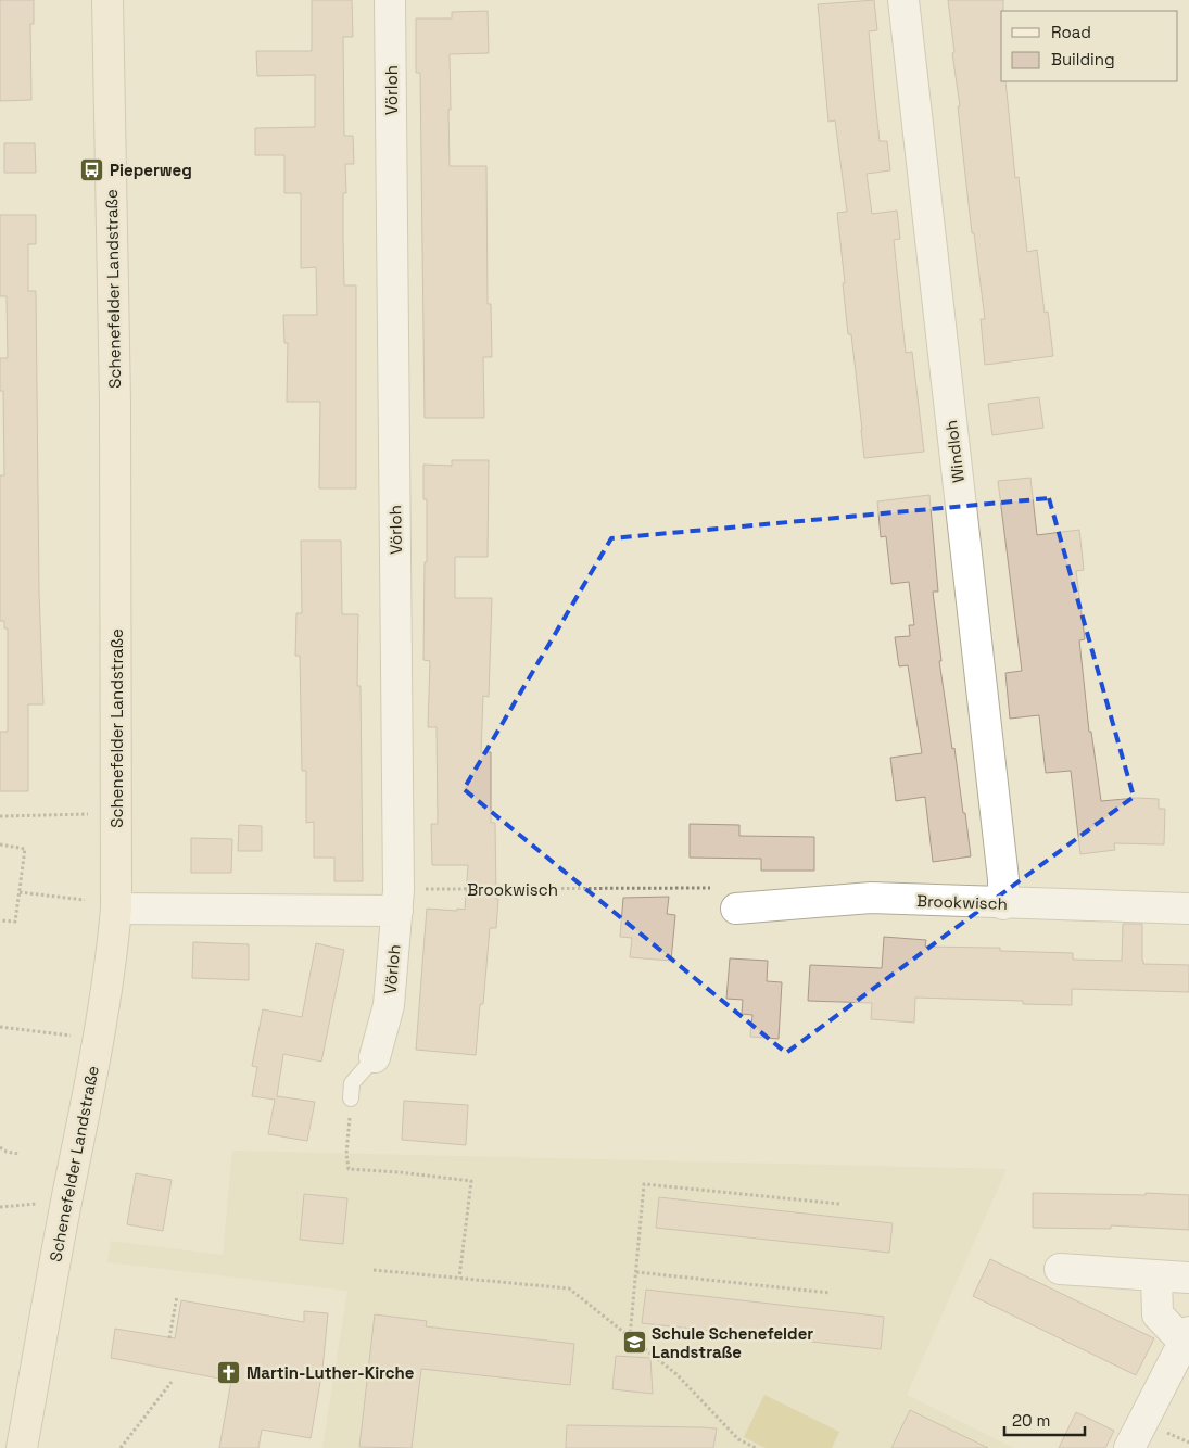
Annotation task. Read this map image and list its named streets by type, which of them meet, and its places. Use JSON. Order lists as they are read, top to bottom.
{
  "streets": {
    "main road": ["Schenefelder Landstraße"],
    "street": ["Vörloh", "Windloh", "Brookwisch"]
  },
  "crossings": [
    ["Vörloh", "Brookwisch"],
    ["Windloh", "Brookwisch"]
  ],
  "places": {
    "bus stop": ["Pieperweg"],
    "school or university": ["Schule Schenefelder Landstraße"],
    "church": ["Martin-Luther-Kirche"]
  },
  "legend": ["Road", "Building"],
  "scale_bar": "20 m"
}
